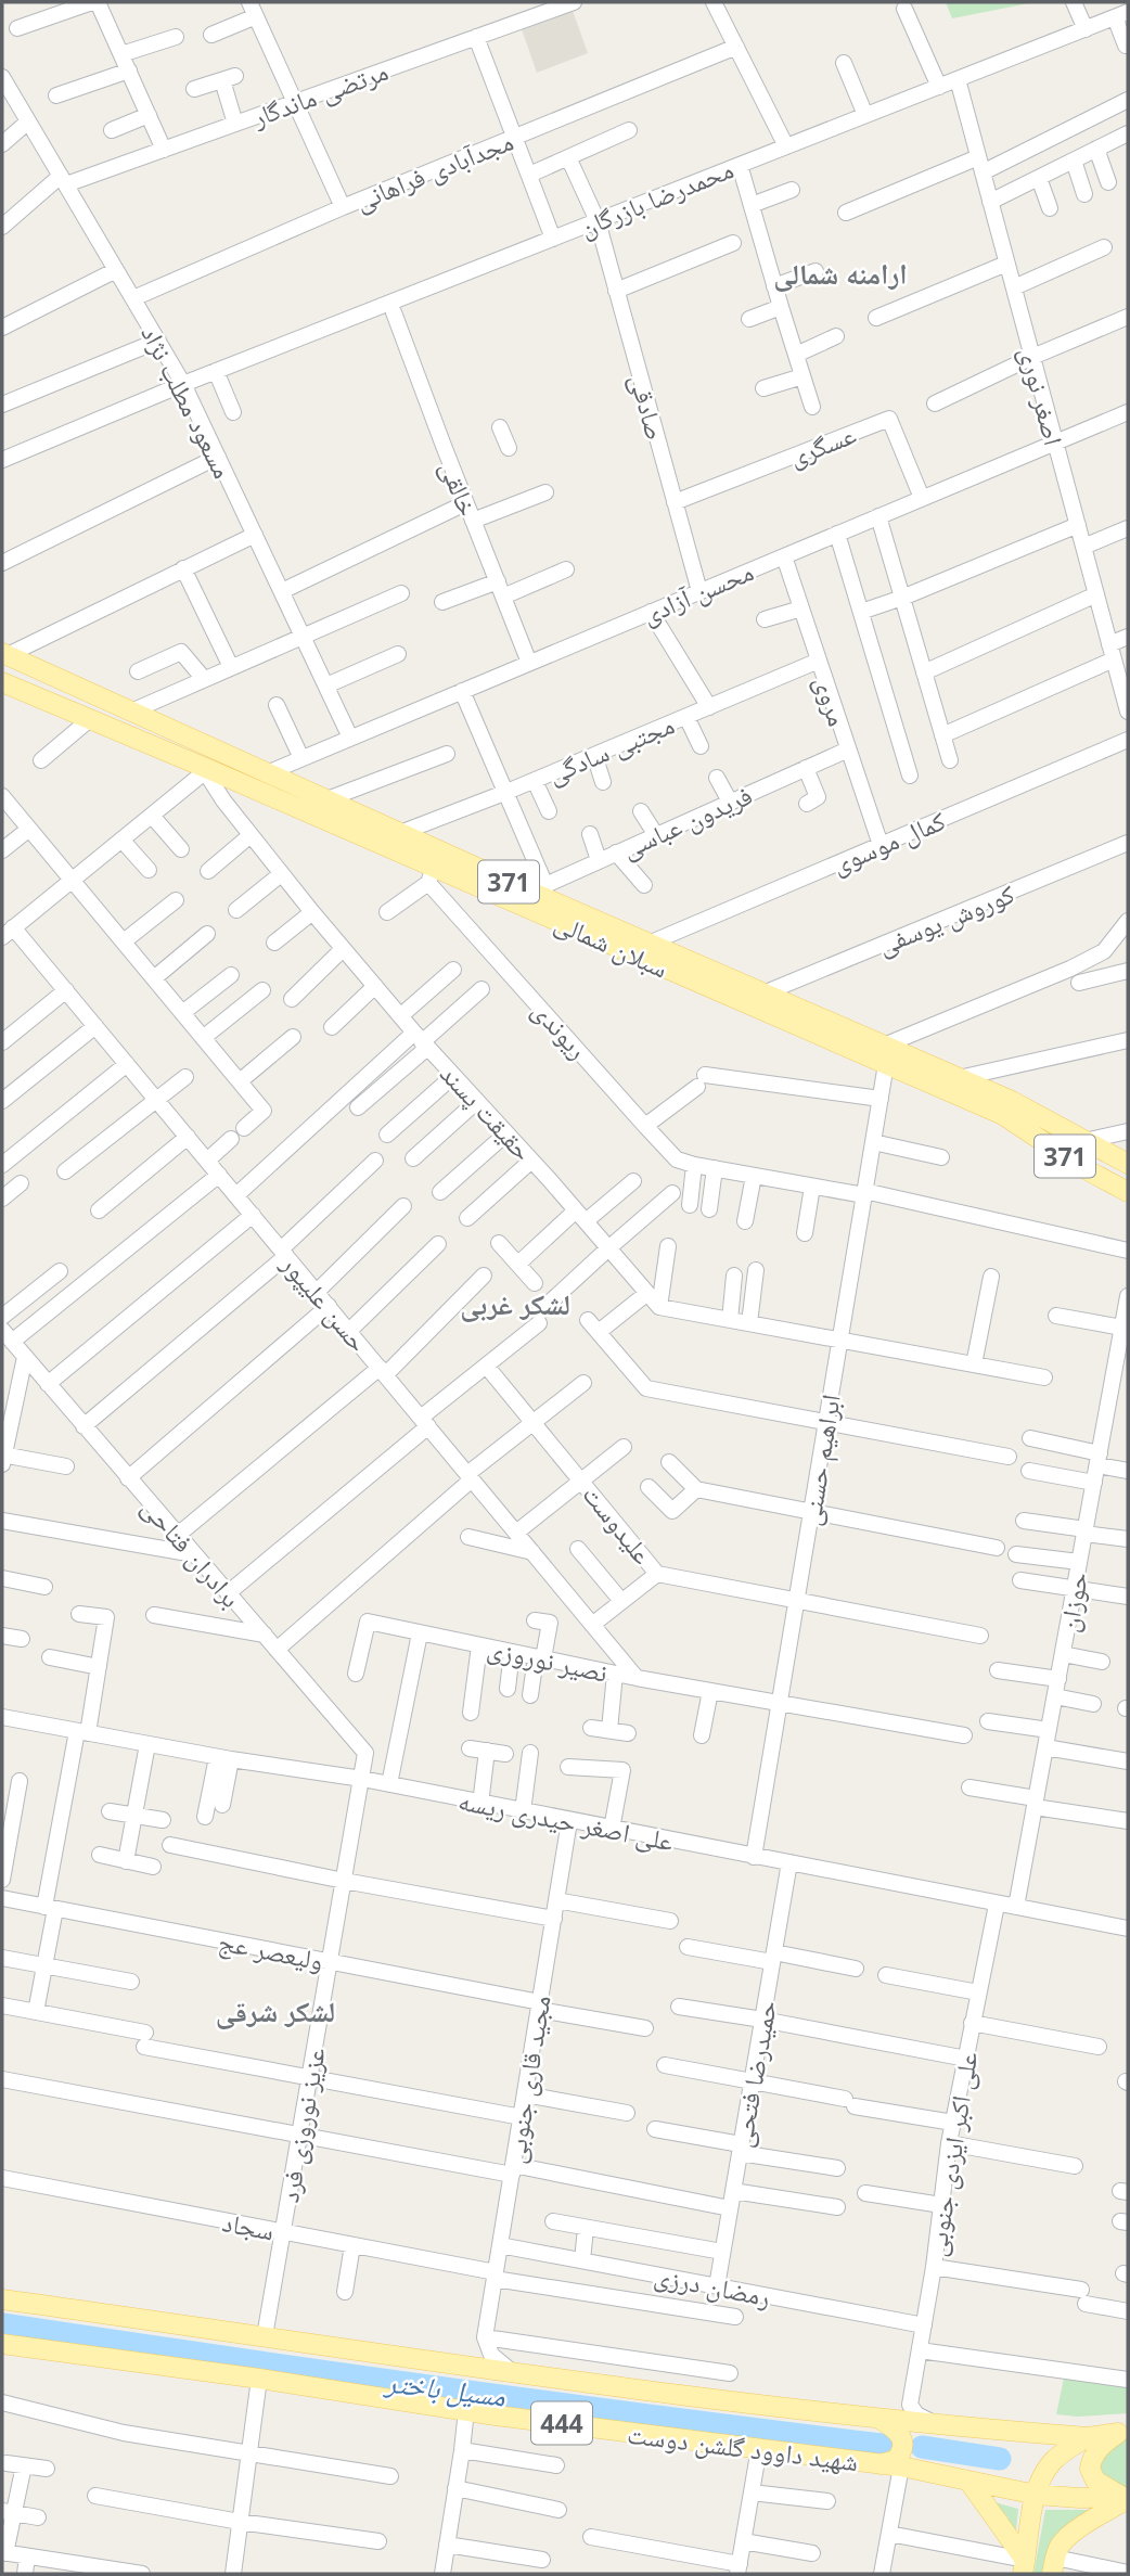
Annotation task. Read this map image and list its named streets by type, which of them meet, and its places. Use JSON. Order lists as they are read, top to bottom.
{
  "streets": {
    "main road": [
      "371",
      "سبلان شمالی",
      "444",
      "شهید داوود گلشن دوست"
    ],
    "street": [
      "مرتضی ماندگار",
      "مجدآبادی فراهانی",
      "محمدرضا بازرگان",
      "اصغر نوری",
      "مسعود مطلب نژاد",
      "صادقی",
      "عسگری",
      "خالقی",
      "محسن آزادی",
      "مروی",
      "مجتبی سادگی",
      "فریدون عباسی",
      "کمال موسوی",
      "کوروش یوسفی",
      "ریوندی",
      "حقیقت پسند",
      "حسن علیپور",
      "ابراهیم حسنی",
      "علیدوست",
      "برادران فتاحی",
      "حوزان",
      "نصیر نوروزی",
      "علی اصغر حیدری ریسه",
      "ولیعصر عج",
      "حمیدرضا فتحی",
      "مجید قاری جنوبی",
      "عزیز نوروزی فرد",
      "علی اکبر ایزدی جنوبی",
      "سجاد",
      "رمضان درزی"
    ]
  },
  "crossings": [
    ["مرتضی ماندگار", "مسعود مطلب نژاد"],
    ["مجدآبادی فراهانی", "مسعود مطلب نژاد"],
    ["محمدرضا بازرگان", "اصغر نوری"],
    ["محمدرضا بازرگان", "مسعود مطلب نژاد"],
    ["محمدرضا بازرگان", "صادقی"],
    ["اصغر نوری", "محسن آزادی"],
    ["مسعود مطلب نژاد", "محسن آزادی"],
    ["صادقی", "عسگری"],
    ["صادقی", "محسن آزادی"],
    ["عسگری", "محسن آزادی"],
    ["خالقی", "محسن آزادی"],
    ["محسن آزادی", "مروی"],
    ["محسن آزادی", "سبلان شمالی"],
    ["مروی", "مجتبی سادگی"],
    ["مروی", "فریدون عباسی"],
    ["مروی", "کمال موسوی"],
    ["مجتبی سادگی", "سبلان شمالی"],
    ["فریدون عباسی", "سبلان شمالی"],
    ["کمال موسوی", "سبلان شمالی"],
    ["371", "سبلان شمالی"],
    ["کوروش یوسفی", "سبلان شمالی"],
    ["سبلان شمالی", "ریوندی"],
    ["سبلان شمالی", "حقیقت پسند"],
    ["سبلان شمالی", "ابراهیم حسنی"],
    ["ریوندی", "ابراهیم حسنی"],
    ["حسن علیپور", "نصیر نوروزی"],
    ["ابراهیم حسنی", "علیدوست"],
    ["ابراهیم حسنی", "نصیر نوروزی"],
    ["ابراهیم حسنی", "علی اصغر حیدری ریسه"],
    ["برادران فتاحی", "علی اصغر حیدری ریسه"],
    ["برادران فتاحی", "عزیز نوروزی فرد"],
    ["حوزان", "علی اصغر حیدری ریسه"],
    ["علی اصغر حیدری ریسه", "حمیدرضا فتحی"],
    ["علی اصغر حیدری ریسه", "مجید قاری جنوبی"],
    ["علی اصغر حیدری ریسه", "عزیز نوروزی فرد"],
    ["علی اصغر حیدری ریسه", "علی اکبر ایزدی جنوبی"],
    ["ولیعصر عج", "مجید قاری جنوبی"],
    ["ولیعصر عج", "عزیز نوروزی فرد"],
    ["حمیدرضا فتحی", "رمضان درزی"],
    ["مجید قاری جنوبی", "سجاد"],
    ["مجید قاری جنوبی", "رمضان درزی"],
    ["عزیز نوروزی فرد", "سجاد"],
    ["عزیز نوروزی فرد", "شهید داوود گلشن دوست"],
    ["علی اکبر ایزدی جنوبی", "رمضان درزی"],
    ["علی اکبر ایزدی جنوبی", "شهید داوود گلشن دوست"]
  ],
  "districts": ["ارامنه شمالی", "لشکر غربی", "لشکر شرقی"],
  "water": ["مسیل باختر"]
}
